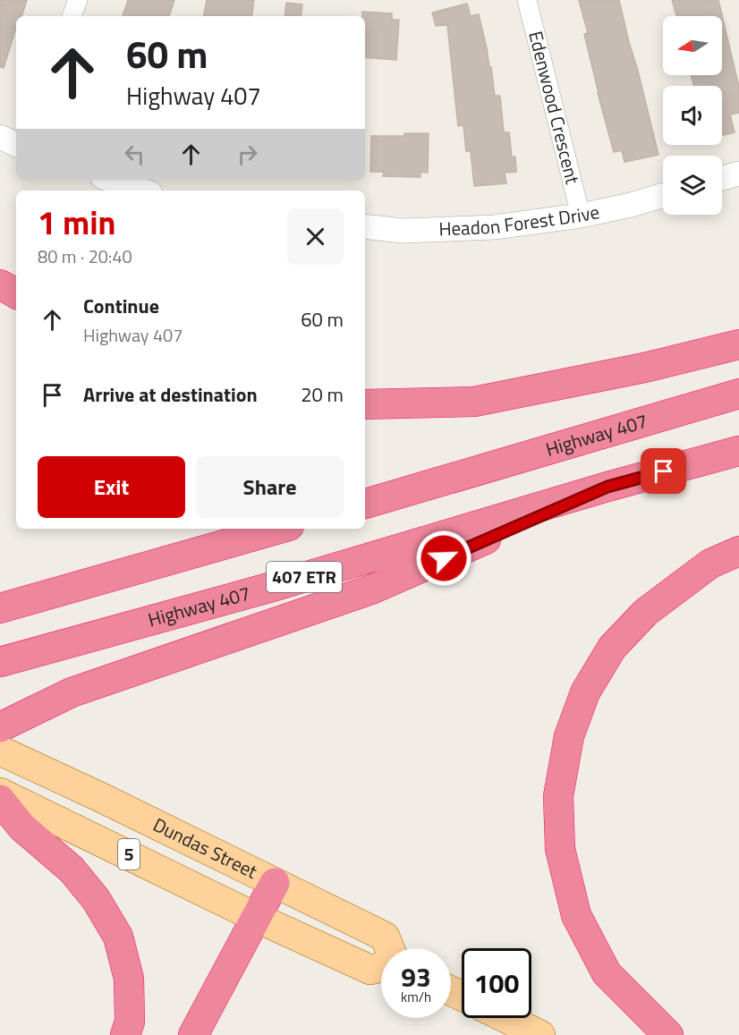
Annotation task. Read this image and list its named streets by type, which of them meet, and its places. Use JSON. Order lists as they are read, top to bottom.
{
  "streets": {
    "highway": ["Highway 407", "407 ETR"],
    "main road": ["Dundas Street", "5"],
    "street": ["Edenwood Crescent", "Headon Forest Drive"]
  },
  "crossings": [
    ["Edenwood Crescent", "Headon Forest Drive"]
  ],
  "north": "left",
  "page": {
    "turn": ["60 m", "Highway 407"],
    "heading": ["1 min", "80 m · 20:40"],
    "list": [
      {
        "name": "Continue",
        "note": "Highway 407",
        "value": "60 m"
      },
      {
        "name": "Arrive at destination",
        "value": "20 m"
      }
    ],
    "buttons": ["Exit", "Share"],
    "speed": "93 km/h",
    "limit": "100"
  }
}
